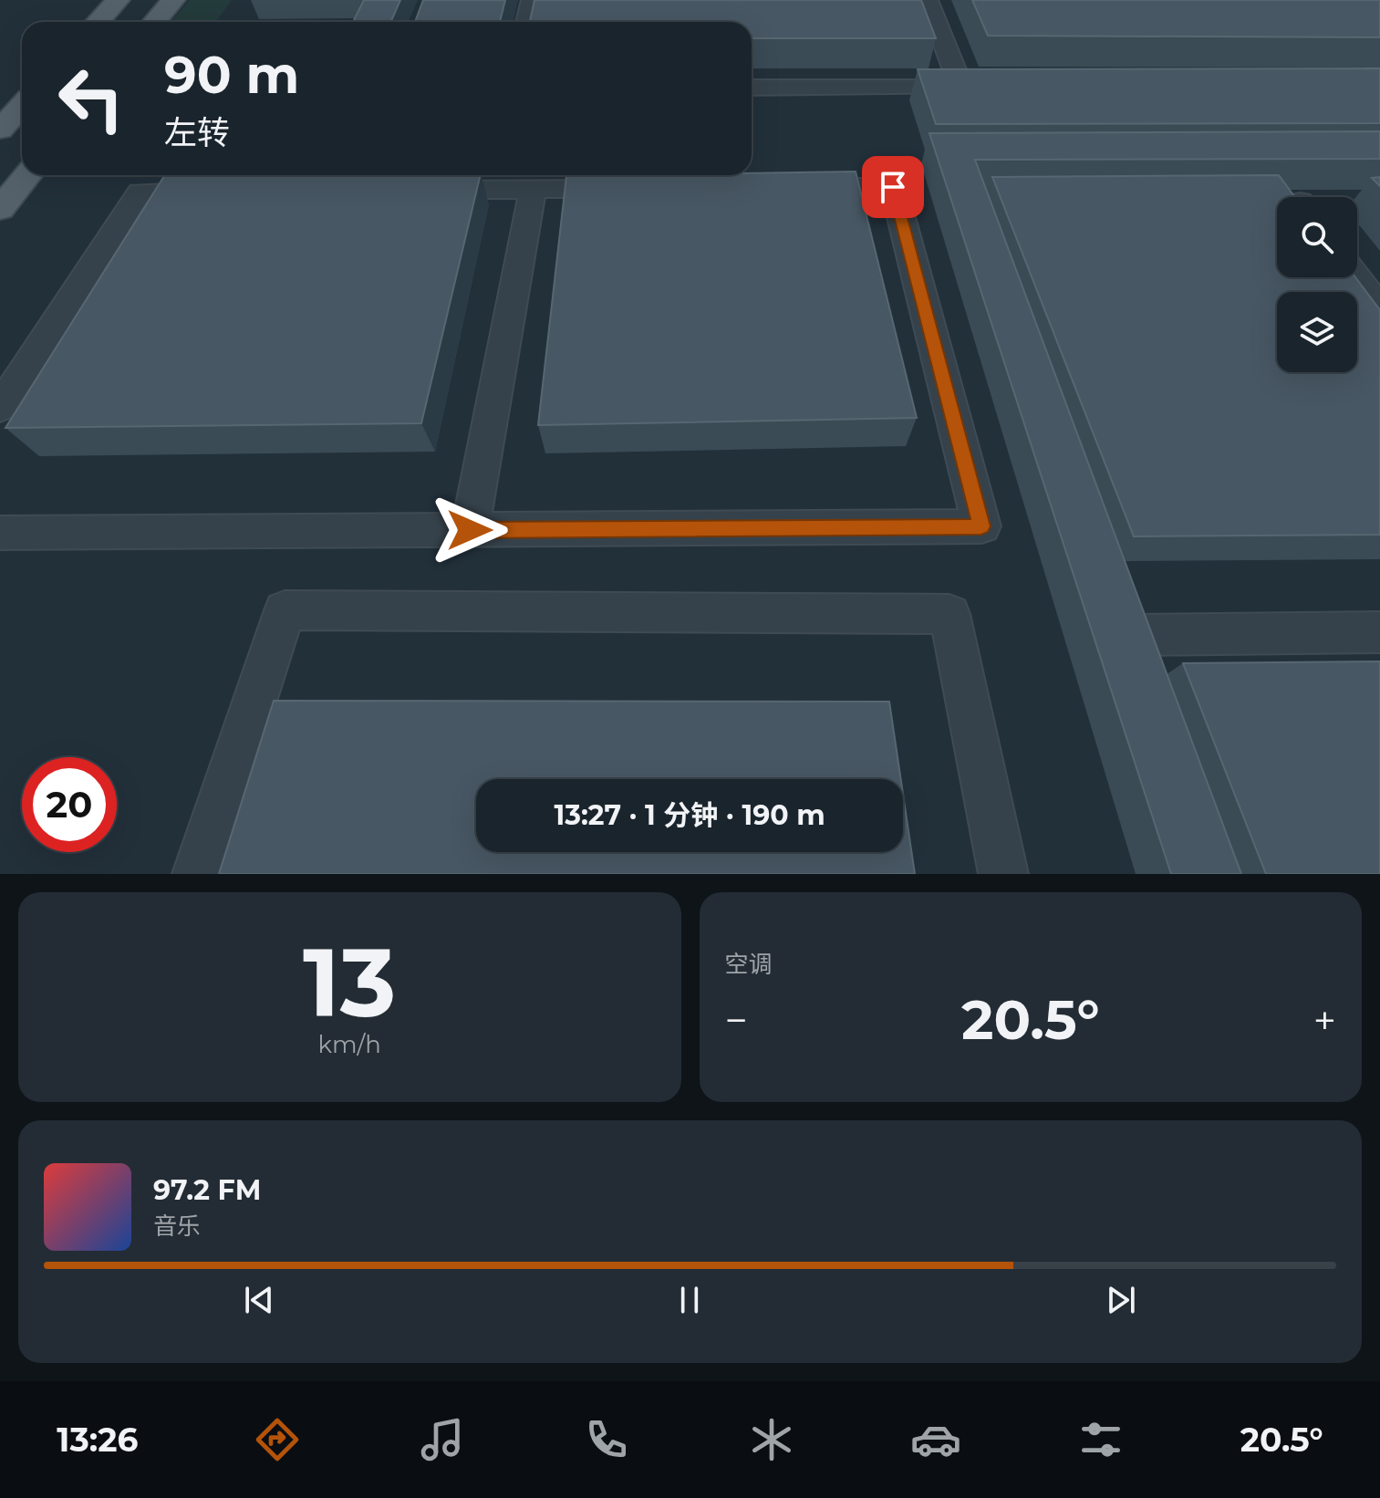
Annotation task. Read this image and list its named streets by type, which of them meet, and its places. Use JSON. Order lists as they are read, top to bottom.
{
  "page": {
    "turn": ["90 m", "左转"],
    "limit": "20",
    "trip": "13:27 · 1 分钟 · 190 m",
    "tile": [
      ["13", "km/h"],
      "空调"
    ],
    "heat": ["−", "20.5°", "+"],
    "song": ["97.2 FM", "音乐"],
    "tabs": ["13:26", "20.5°"]
  }
}
